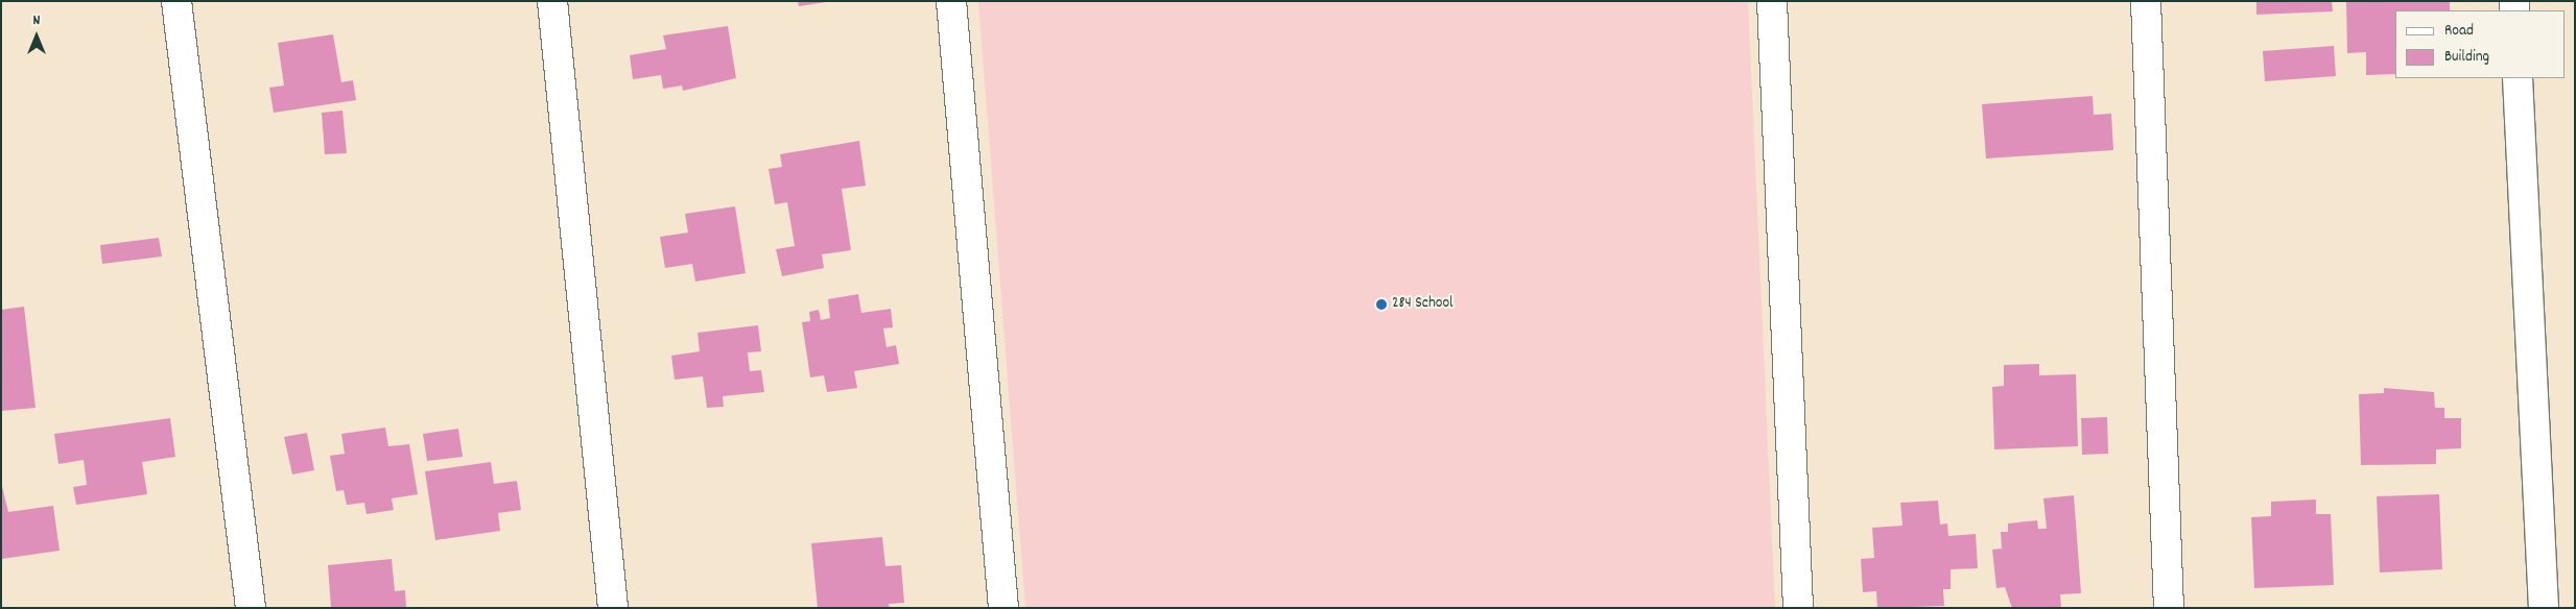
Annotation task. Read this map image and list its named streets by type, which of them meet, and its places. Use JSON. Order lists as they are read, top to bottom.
{
  "places": ["284 School"],
  "legend": ["Road", "Building"],
  "north": "top"
}
